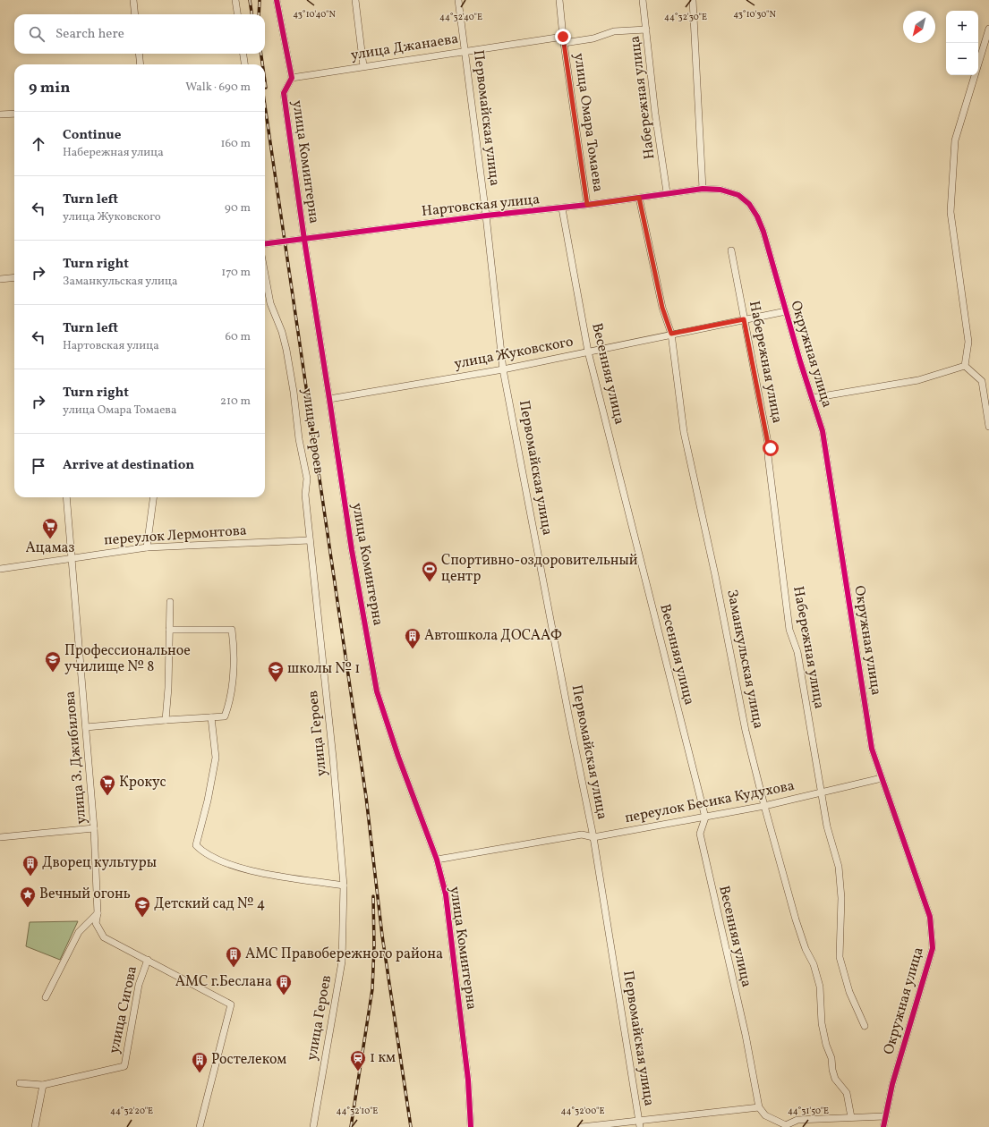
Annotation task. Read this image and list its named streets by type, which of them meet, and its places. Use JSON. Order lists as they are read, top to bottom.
{
  "streets": {
    "street": [
      "улица Джанаева",
      "Набережная улица",
      "Первомайская улица",
      "улица Омара Томаева",
      "улица Коминтерна",
      "Нартовская улица",
      "улица Жуковского",
      "Окружная улица",
      "Весенняя улица",
      "улица Героев",
      "переулок Лермонтова",
      "Заманкульская улица",
      "улица З. Джибилова",
      "переулок Бесика Кудухова",
      "улица Сигова"
    ]
  },
  "crossings": [
    ["улица Джанаева", "Набережная улица"],
    ["улица Джанаева", "Первомайская улица"],
    ["улица Джанаева", "улица Омара Томаева"],
    ["улица Джанаева", "улица Коминтерна"],
    ["Набережная улица", "Нартовская улица"],
    ["Набережная улица", "улица Жуковского"],
    ["Набережная улица", "переулок Бесика Кудухова"],
    ["Первомайская улица", "Нартовская улица"],
    ["Первомайская улица", "улица Жуковского"],
    ["Первомайская улица", "переулок Бесика Кудухова"],
    ["улица Омара Томаева", "Нартовская улица"],
    ["улица Коминтерна", "Нартовская улица"],
    ["улица Коминтерна", "улица Жуковского"],
    ["улица Коминтерна", "переулок Бесика Кудухова"],
    ["Нартовская улица", "Окружная улица"],
    ["Нартовская улица", "Весенняя улица"],
    ["Нартовская улица", "Заманкульская улица"],
    ["улица Жуковского", "Окружная улица"],
    ["улица Жуковского", "Весенняя улица"],
    ["улица Жуковского", "Заманкульская улица"],
    ["Окружная улица", "переулок Бесика Кудухова"],
    ["Весенняя улица", "переулок Бесика Кудухова"],
    ["улица Героев", "переулок Лермонтова"],
    ["переулок Лермонтова", "улица З. Джибилова"],
    ["Заманкульская улица", "переулок Бесика Кудухова"],
    ["улица З. Джибилова", "улица Сигова"]
  ],
  "places": {
    "supermarket": ["Ацамаз", "Крокус"],
    "sports": ["Спортивно-оздоровительный центр"],
    "building": [
      "Автошкола ДОСААФ",
      "Дворец культуры",
      "АМС Правобережного района",
      "АМС г.Беслана",
      "Ростелеком"
    ],
    "school or university": ["Профессиональное училище № 8", "школы № 1", "Детский сад № 4"],
    "place": ["Вечный огонь"],
    "station": ["1 км"]
  },
  "north": "bottom left",
  "page": {
    "map_buttons": ["+", "−"],
    "search": "Search here",
    "heading": ["9 min", "Walk · 690 m"],
    "list": [
      ["Continue", "Набережная улица", "160 m"],
      ["Turn left", "улица Жуковского", "90 m"],
      ["Turn right", "Заманкульская улица", "170 m"],
      ["Turn left", "Нартовская улица", "60 m"],
      ["Turn right", "улица Омара Томаева", "210 m"],
      "Arrive at destination"
    ]
  },
  "coordinates": [
    "43°10'40\"N",
    "43°10'30\"N",
    "44°32'40\"E",
    "44°32'30\"E",
    "44°32'20\"E",
    "44°32'10\"E",
    "44°32'00\"E",
    "44°31'50\"E"
  ]
}
